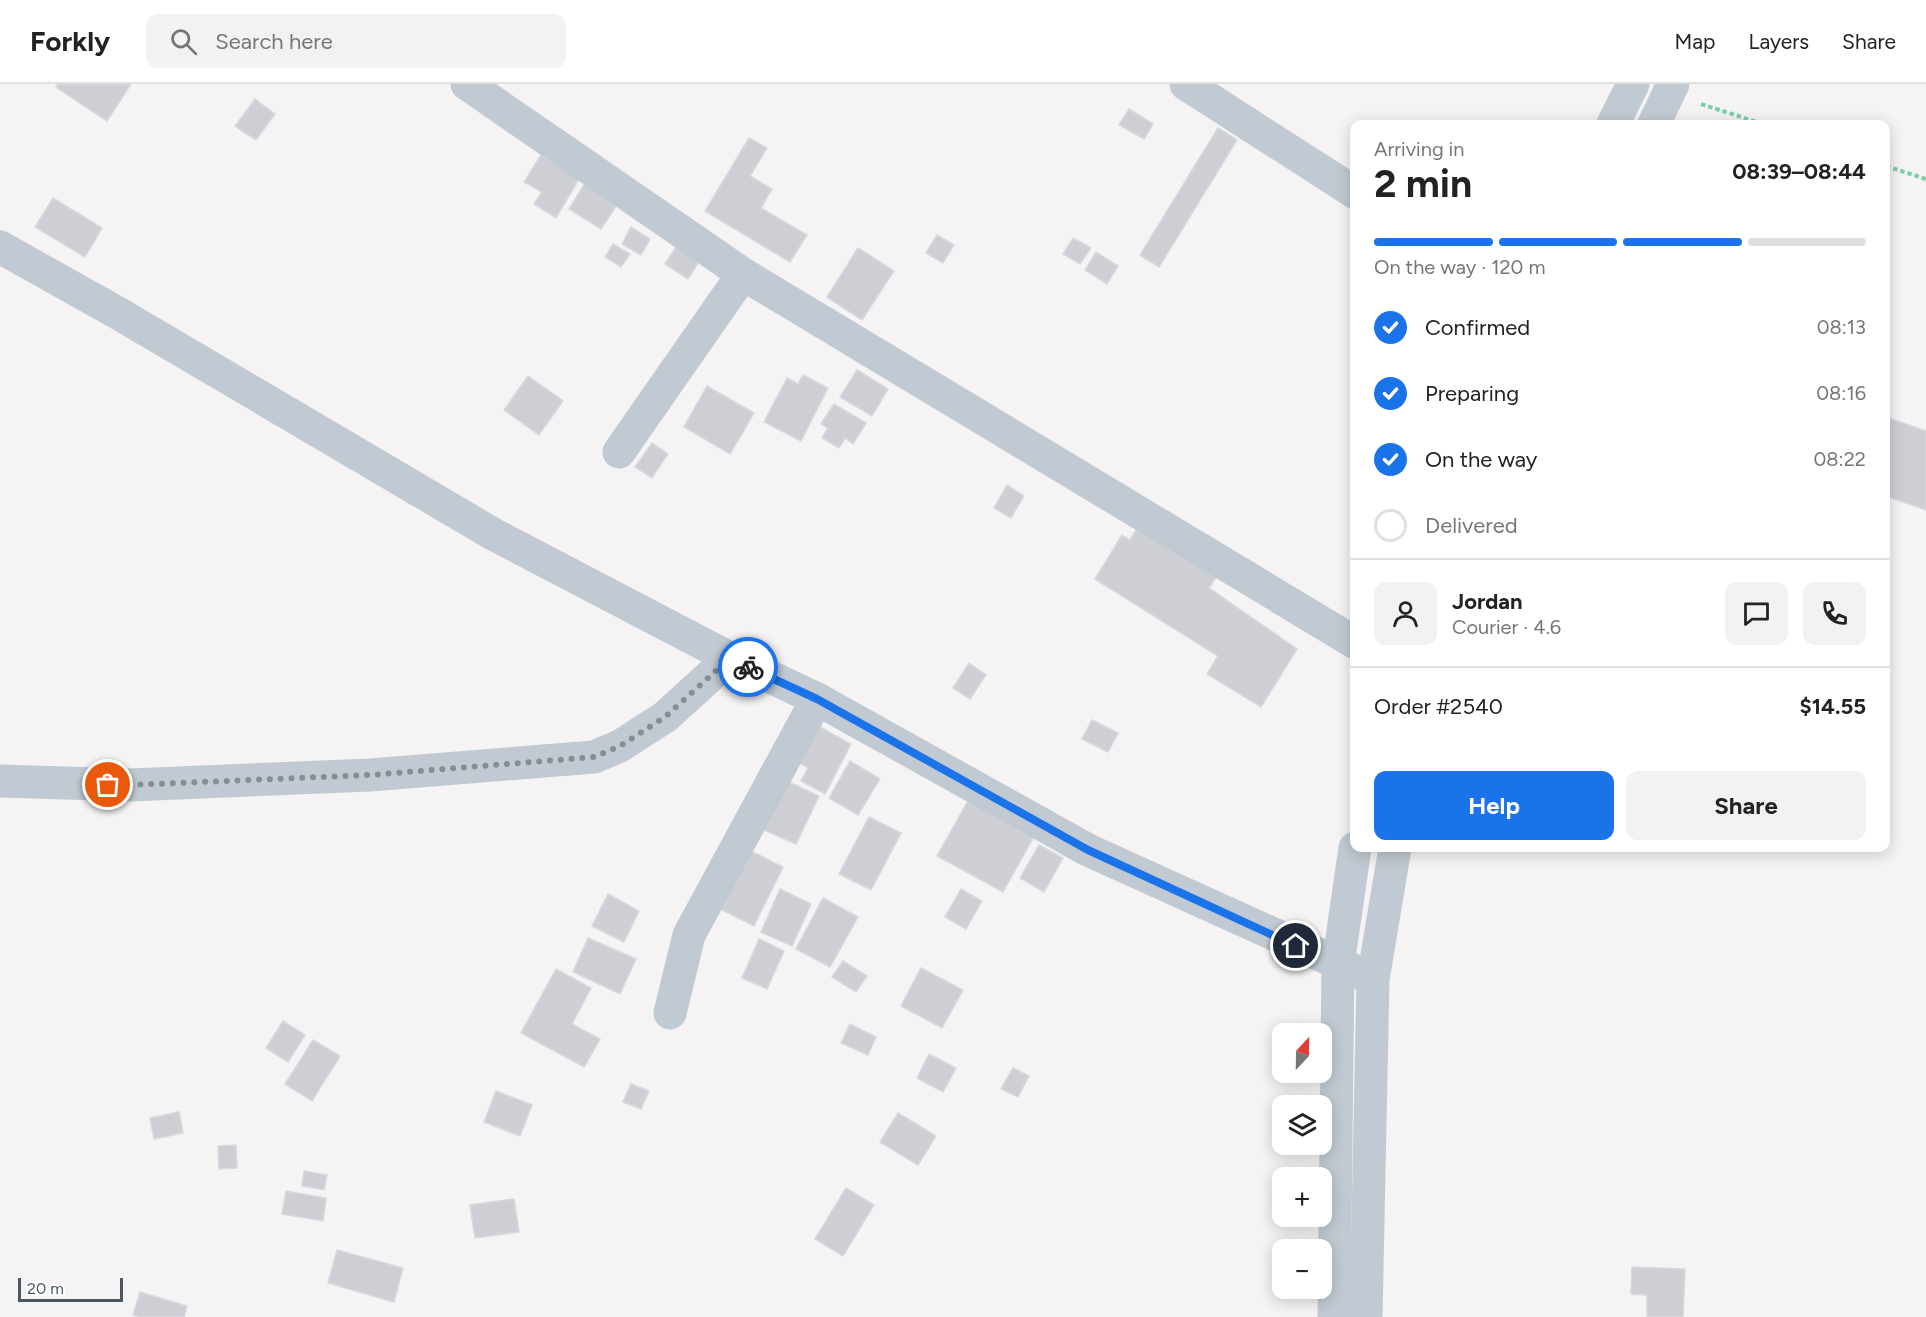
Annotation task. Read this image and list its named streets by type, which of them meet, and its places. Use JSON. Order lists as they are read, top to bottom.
{
  "scale_bar": "20 m",
  "north": "top",
  "page": {
    "header": "Forkly",
    "search": "Search here",
    "nav": ["Map", "Layers", "Share"],
    "heading": ["2 min", "Arriving in", "08:39–08:44"],
    "panel": [
      "Jordan",
      "Courier · 4.6",
      "Order #2540",
      "$14.55"
    ],
    "bar": "On the way · 120 m",
    "list": [
      ["Confirmed", "08:13"],
      ["Preparing", "08:16"],
      ["On the way", "08:22"],
      "Delivered"
    ],
    "buttons": ["Help", "Share"],
    "map_buttons": ["+", "−"],
    "scale": "20 m"
  }
}
